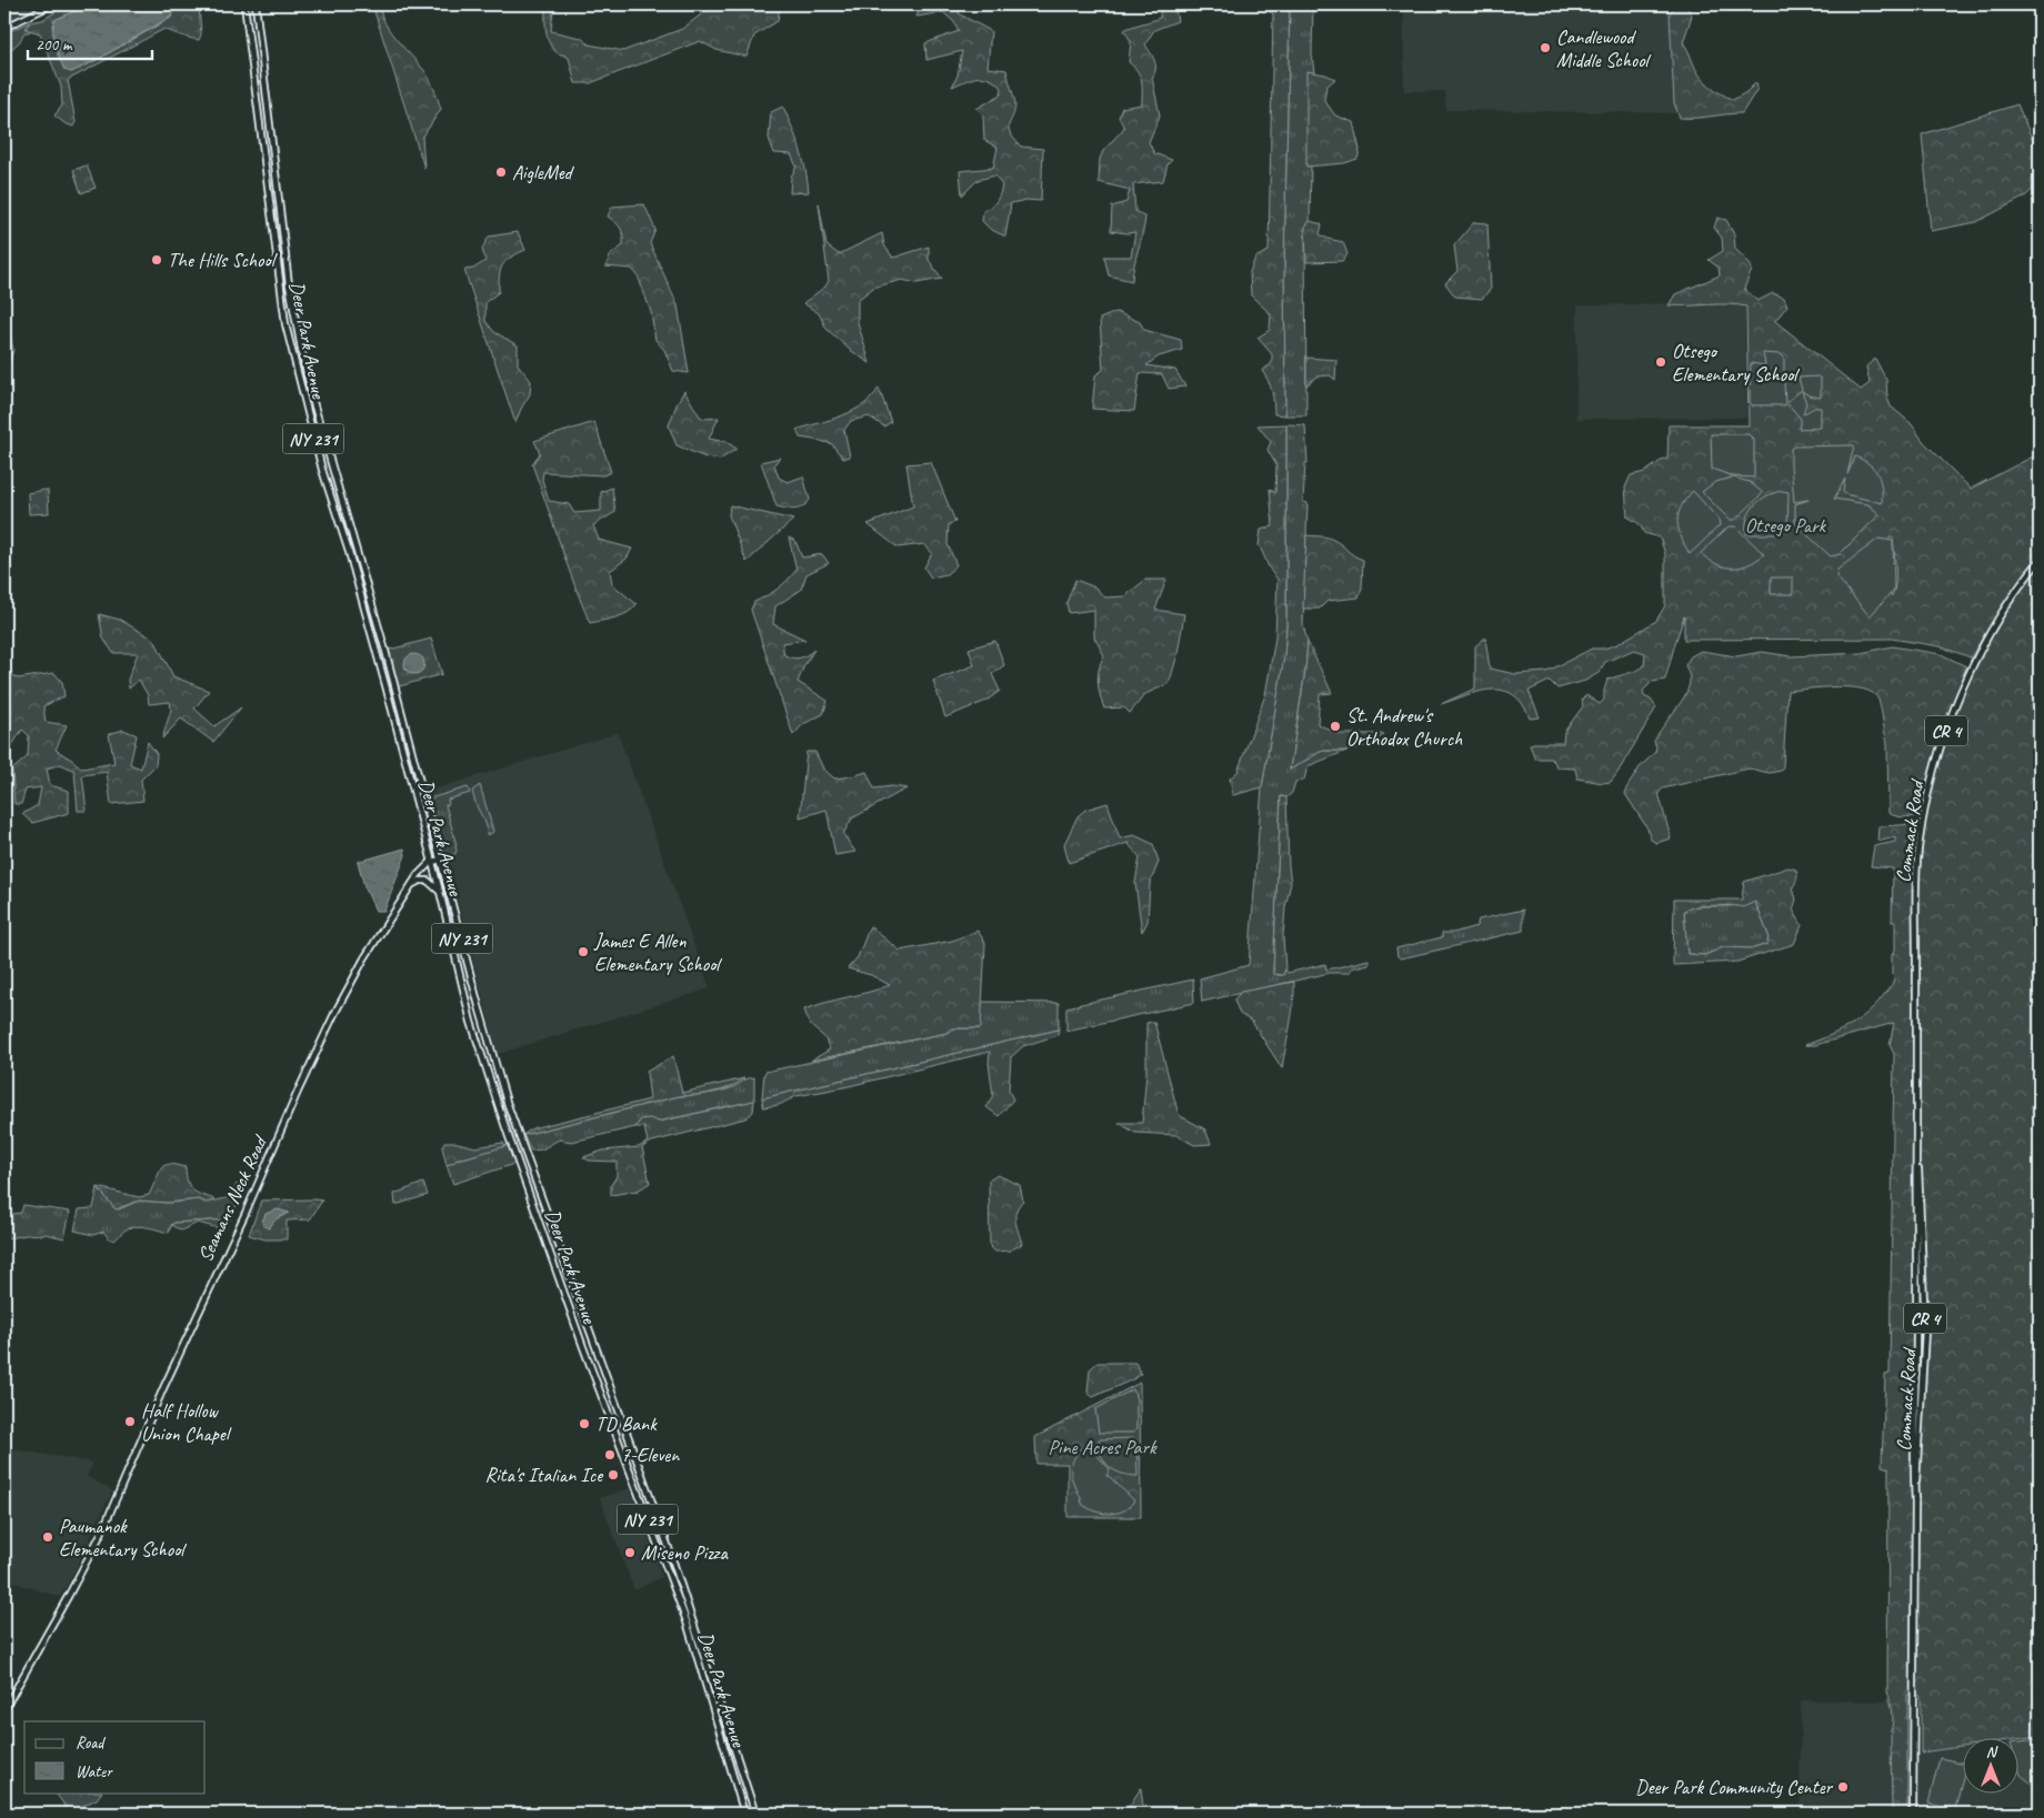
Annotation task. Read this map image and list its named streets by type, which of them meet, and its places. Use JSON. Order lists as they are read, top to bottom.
{
  "streets": {
    "main road": [
      "Deer Park Avenue",
      "NY 231",
      "CR 4",
      "Commack Road",
      "Seamans Neck Road"
    ]
  },
  "crossings": [
    ["Deer Park Avenue", "Seamans Neck Road"]
  ],
  "parks": ["Otsego Park", "Pine Acres Park"],
  "places": [
    "Candlewood Middle School",
    "AigleMed",
    "The Hills School",
    "Otsego Elementary School",
    "St. Andrew's Orthodox Church",
    "James E Allen Elementary School",
    "Half Hollow Union Chapel",
    "TD Bank",
    "7-Eleven",
    "Rita's Italian Ice",
    "Paumanok Elementary School",
    "Miseno Pizza",
    "Deer Park Community Center"
  ],
  "legend": ["Road", "Water"],
  "scale_bar": "200 m",
  "north": "top"
}
